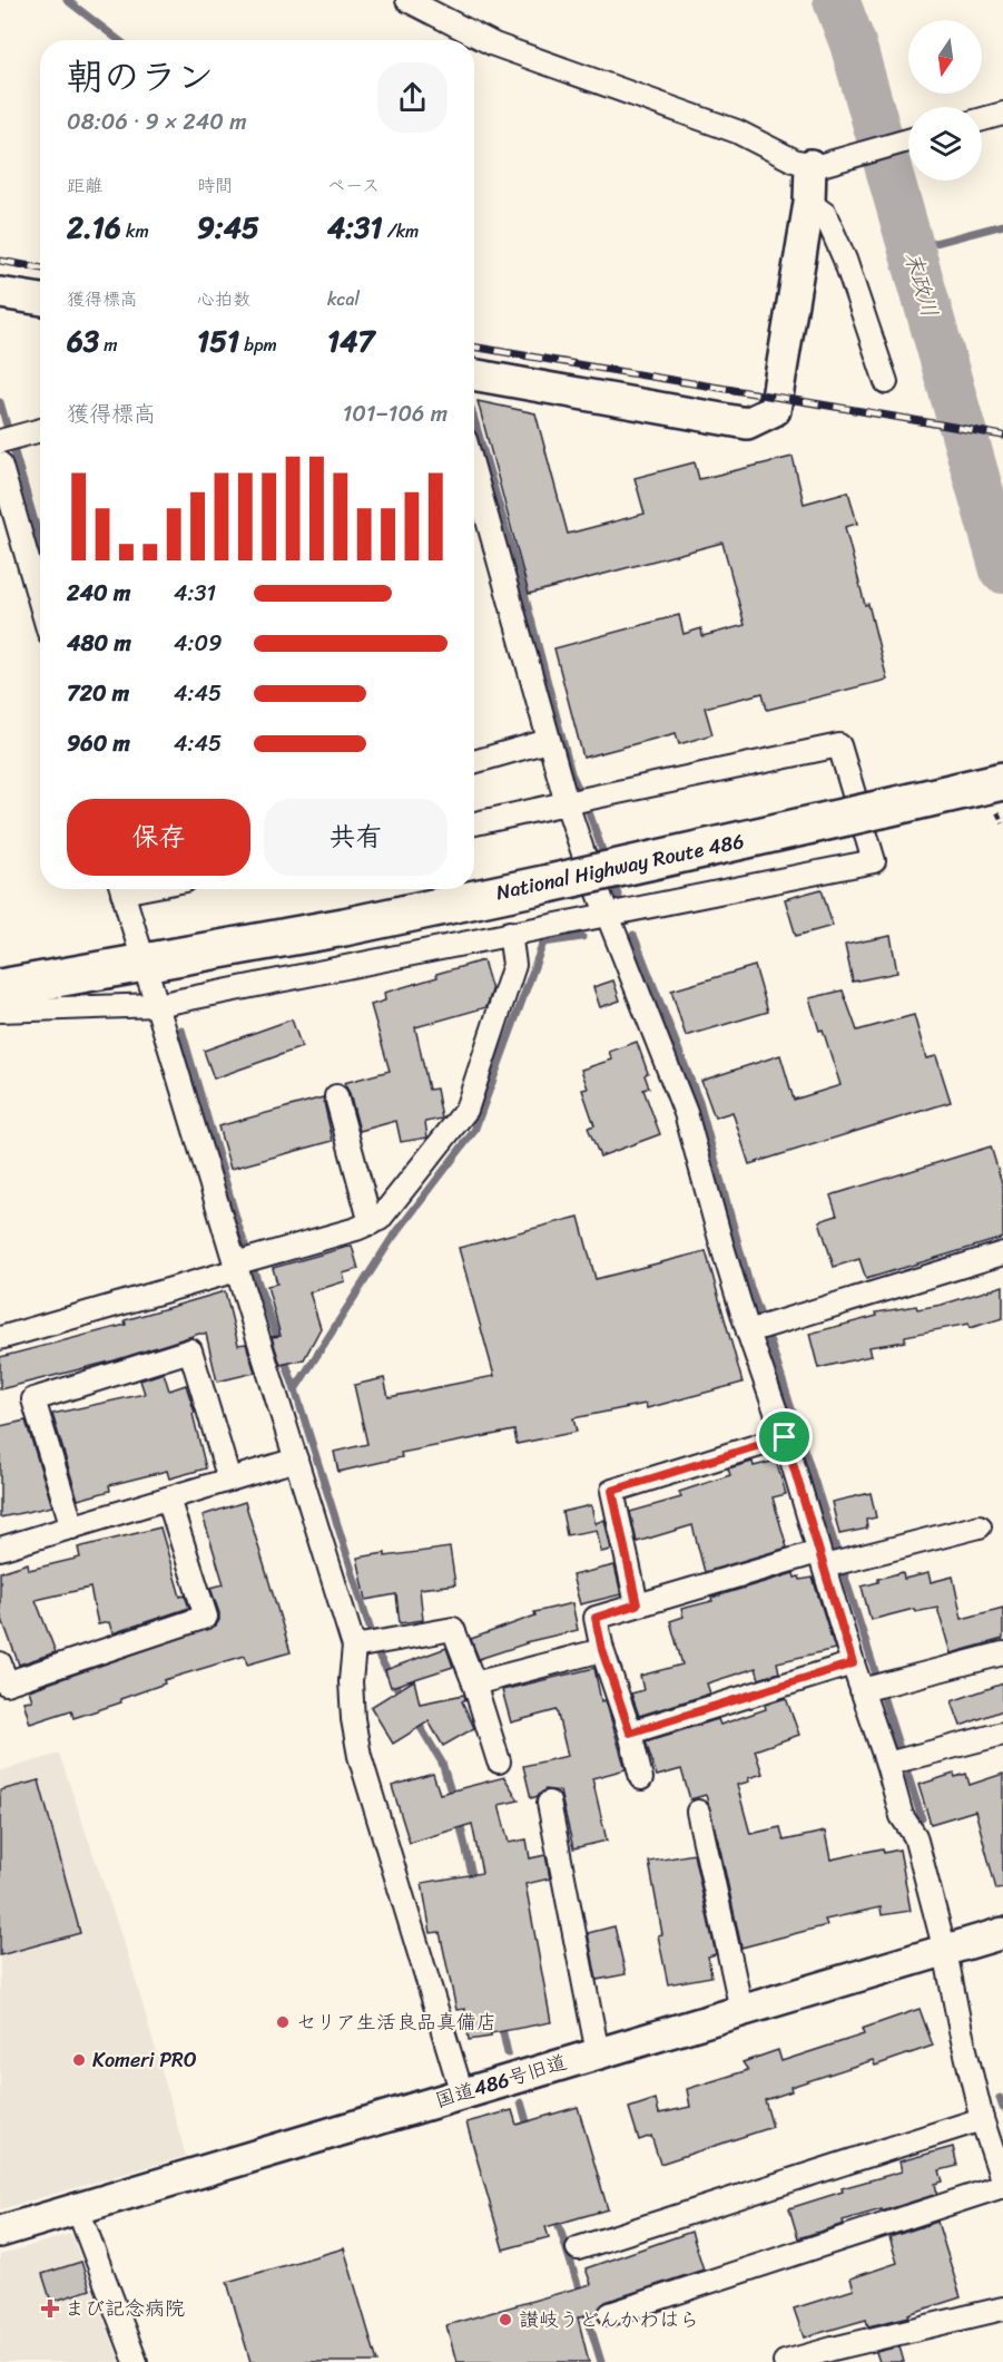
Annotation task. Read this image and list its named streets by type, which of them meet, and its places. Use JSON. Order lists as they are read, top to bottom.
{
  "streets": {
    "highway": ["National Highway Route 486"],
    "street": ["国道486号旧道"]
  },
  "water": ["末政川"],
  "places": {
    "other": ["セリア生活良品真備店", "Komeri PRO", "讃岐うどんかわはら"],
    "health": ["まび記念病院"]
  },
  "north": "bottom",
  "page": {
    "heading": ["朝のラン", "08:06 · 9 × 240 m"],
    "stats": [
      ["距離", "2.16 km"],
      ["時間", "9:45"],
      ["ペース", "4:31 /km"],
      ["獲得標高", "63 m"],
      ["心拍数", "151 bpm"],
      ["kcal", "147"]
    ],
    "chart": ["獲得標高", "101–106 m"],
    "list": [
      {
        "name": "240 m",
        "note": "4:31"
      },
      {
        "name": "480 m",
        "note": "4:09"
      },
      {
        "name": "720 m",
        "note": "4:45"
      },
      {
        "name": "960 m",
        "note": "4:45"
      }
    ],
    "buttons": ["保存", "共有"]
  }
}
